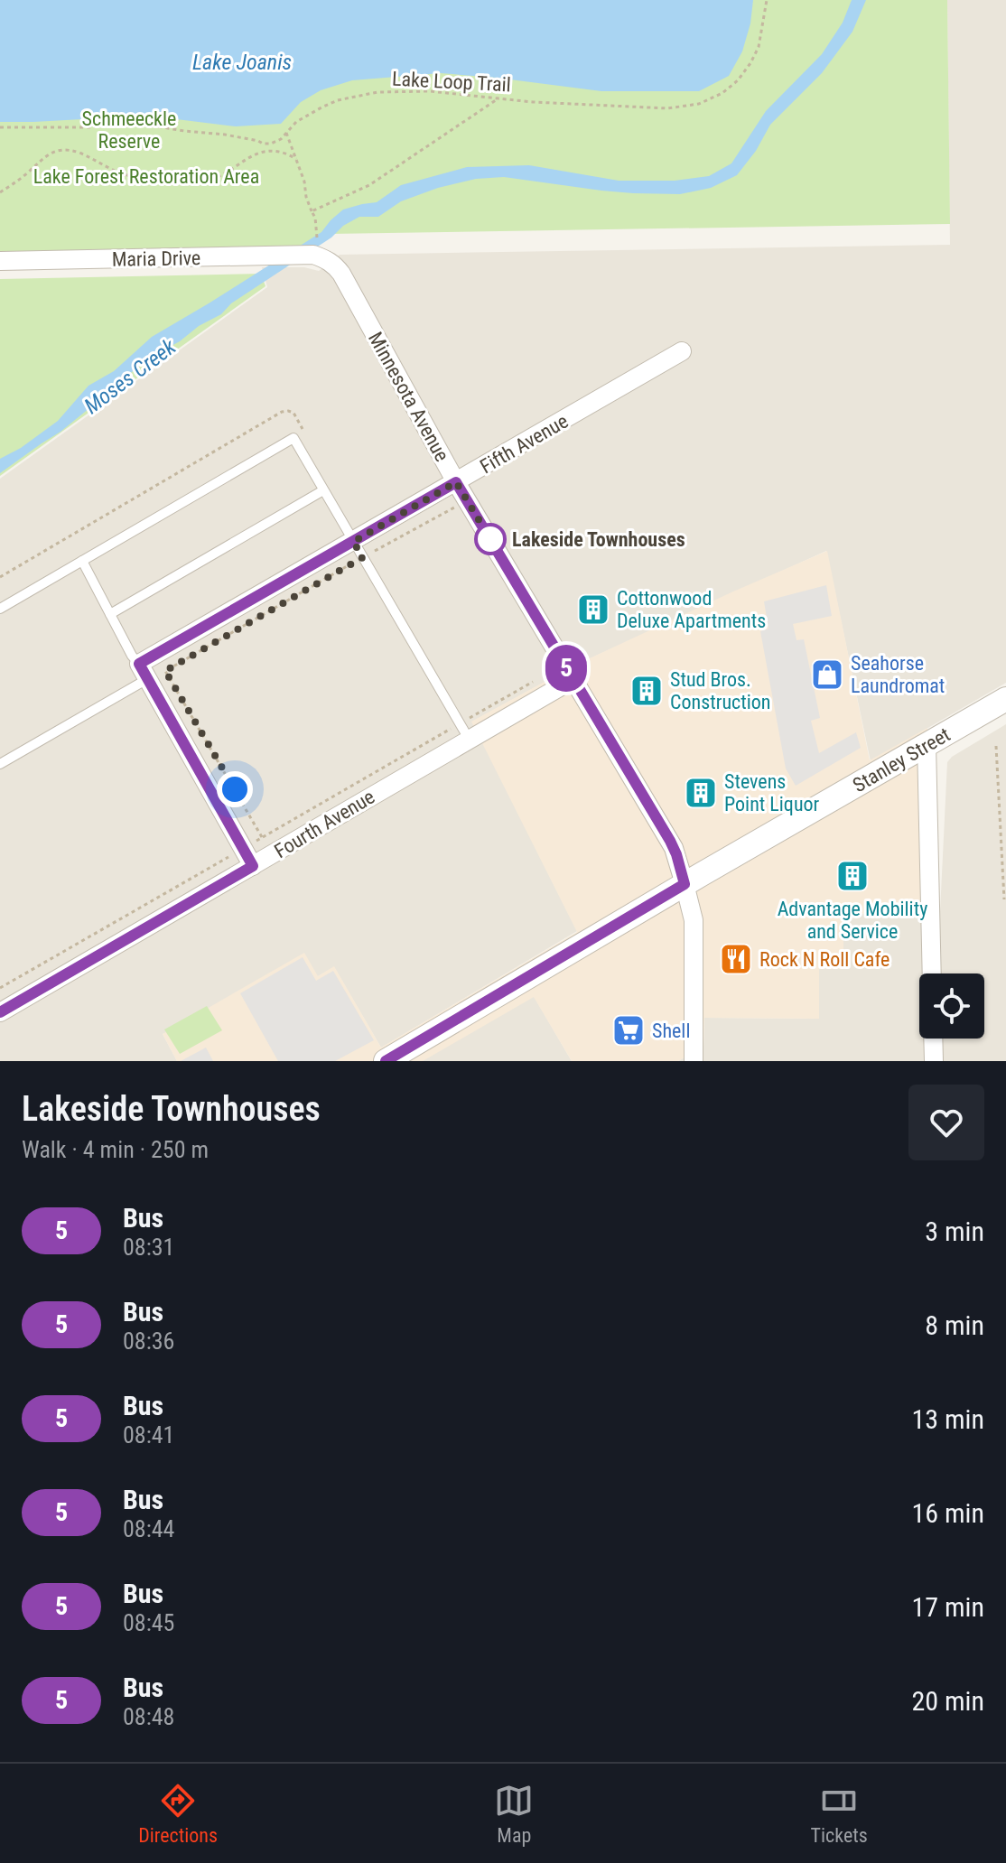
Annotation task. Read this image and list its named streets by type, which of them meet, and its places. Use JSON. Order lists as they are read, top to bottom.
{
  "streets": {
    "street": [
      "Maria Drive",
      "Minnesota Avenue",
      "Fifth Avenue",
      "Stanley Street",
      "Fourth Avenue"
    ],
    "path": ["Lake Loop Trail"]
  },
  "crossings": [
    ["Maria Drive", "Minnesota Avenue"],
    ["Minnesota Avenue", "Fifth Avenue"],
    ["Minnesota Avenue", "Stanley Street"],
    ["Minnesota Avenue", "Fourth Avenue"]
  ],
  "water": ["Lake Joanis", "Moses Creek"],
  "parks": ["Schmeeckle Reserve", "Lake Forest Restoration Area"],
  "places": {
    "other": ["Lakeside Townhouses"],
    "building": [
      "Cottonwood Deluxe Apartments",
      "Stud Bros. Construction",
      "Stevens Point Liquor",
      "Advantage Mobility and Service"
    ],
    "shop": ["Seahorse Laundromat"],
    "restaurant": ["Rock N Roll Cafe"],
    "supermarket": ["Shell"]
  },
  "lines": ["bus line 5"],
  "page": {
    "on_map": "5",
    "heading": ["Lakeside Townhouses", "Walk · 4 min · 250 m"],
    "list": [
      {
        "mark": "5",
        "name": "Bus",
        "note": "08:31",
        "value": "3 min"
      },
      {
        "mark": "5",
        "name": "Bus",
        "note": "08:36",
        "value": "8 min"
      },
      {
        "mark": "5",
        "name": "Bus",
        "note": "08:41",
        "value": "13 min"
      },
      {
        "mark": "5",
        "name": "Bus",
        "note": "08:44",
        "value": "16 min"
      },
      {
        "mark": "5",
        "name": "Bus",
        "note": "08:45",
        "value": "17 min"
      },
      {
        "mark": "5",
        "name": "Bus",
        "note": "08:48",
        "value": "20 min"
      }
    ],
    "tabs": ["Directions", "Map", "Tickets"]
  }
}
